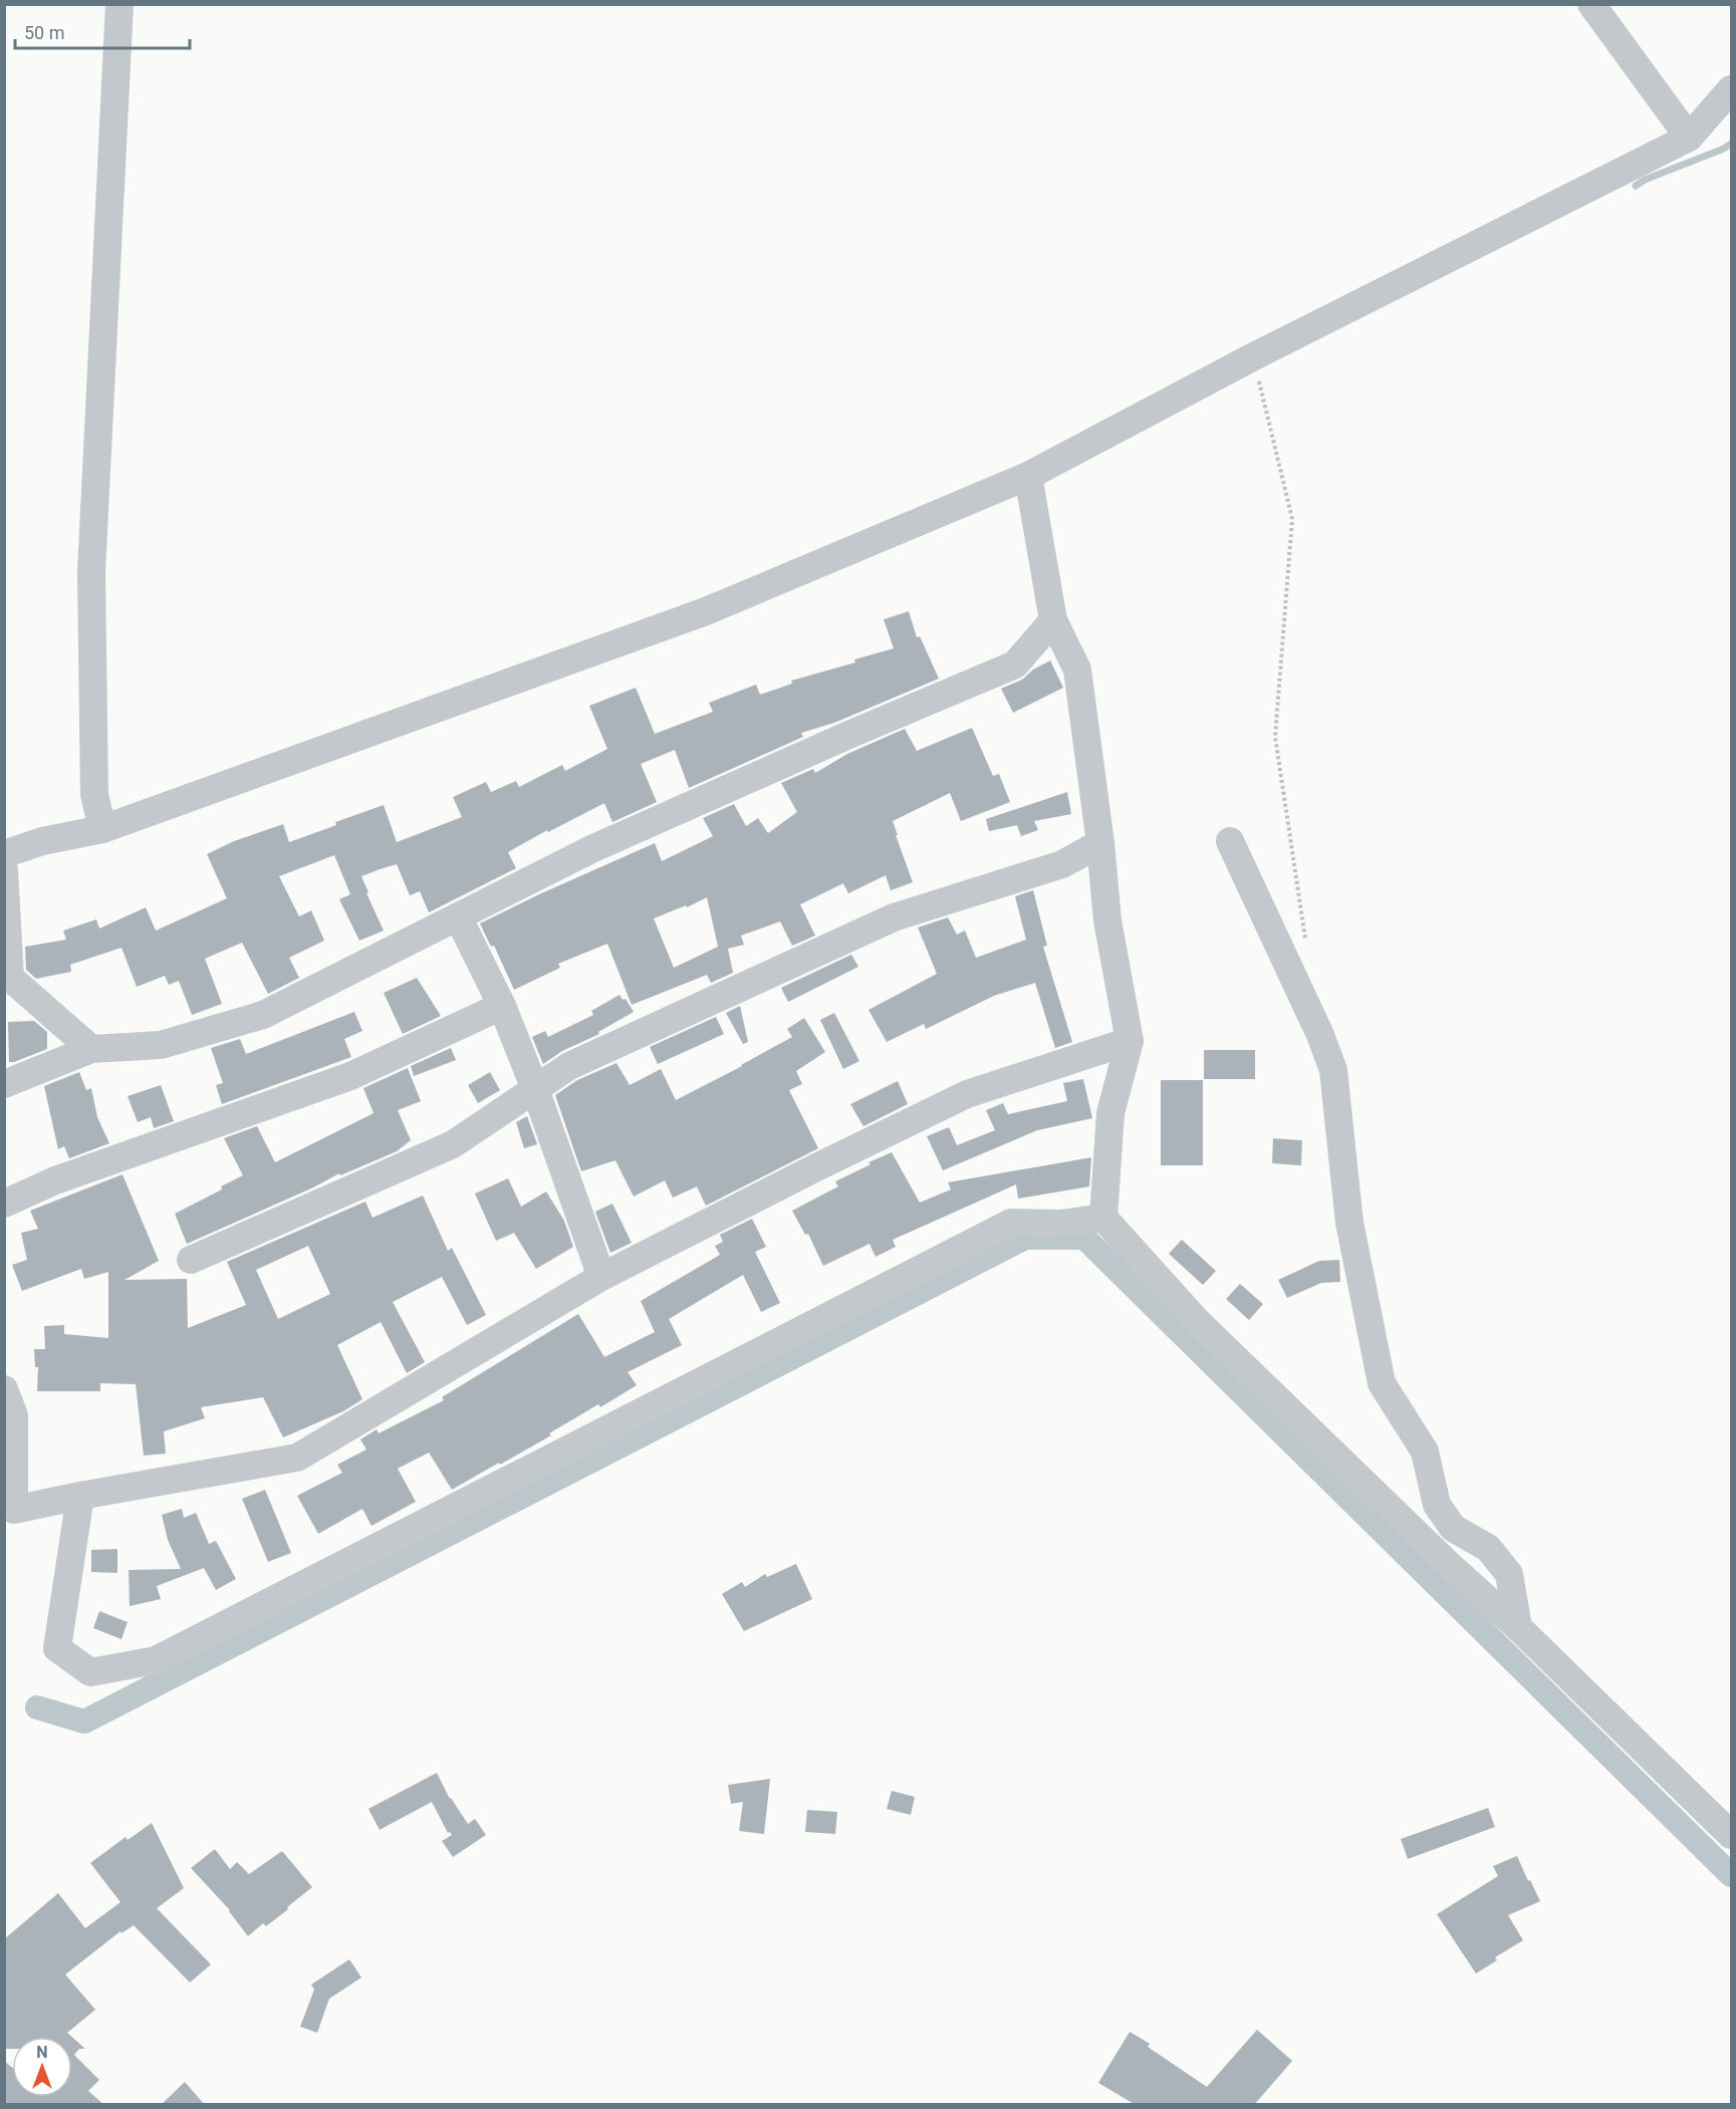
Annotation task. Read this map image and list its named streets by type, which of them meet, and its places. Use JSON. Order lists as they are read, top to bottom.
{
  "scale_bar": "50 m",
  "north": "top"
}
